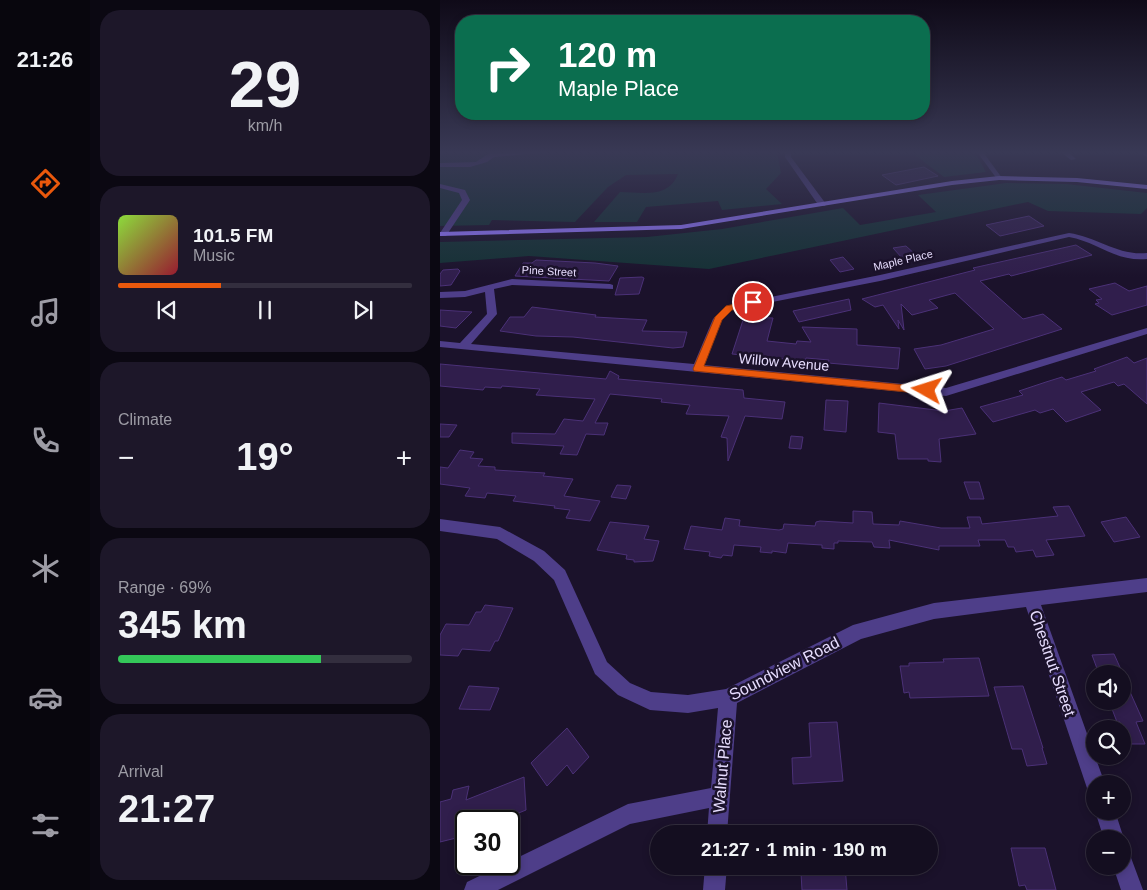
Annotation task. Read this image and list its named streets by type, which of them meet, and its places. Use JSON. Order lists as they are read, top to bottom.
{
  "streets": {
    "street": [
      "Maple Place",
      "Pine Street",
      "Willow Avenue",
      "Chestnut Street",
      "Soundview Road",
      "Walnut Place"
    ]
  },
  "crossings": [
    ["Maple Place", "Willow Avenue"],
    ["Chestnut Street", "Soundview Road"],
    ["Soundview Road", "Walnut Place"]
  ],
  "page": {
    "tabs": "21:26",
    "tile": [
      ["29", "km/h"],
      "Climate",
      ["Range · 69%", "345 km"],
      ["Arrival", "21:27"]
    ],
    "turn": ["120 m", "Maple Place"],
    "song": ["101.5 FM", "Music"],
    "heat": ["−", "19°", "+"],
    "map_buttons": ["+", "−"],
    "limit": "30",
    "trip": "21:27 · 1 min · 190 m"
  }
}
